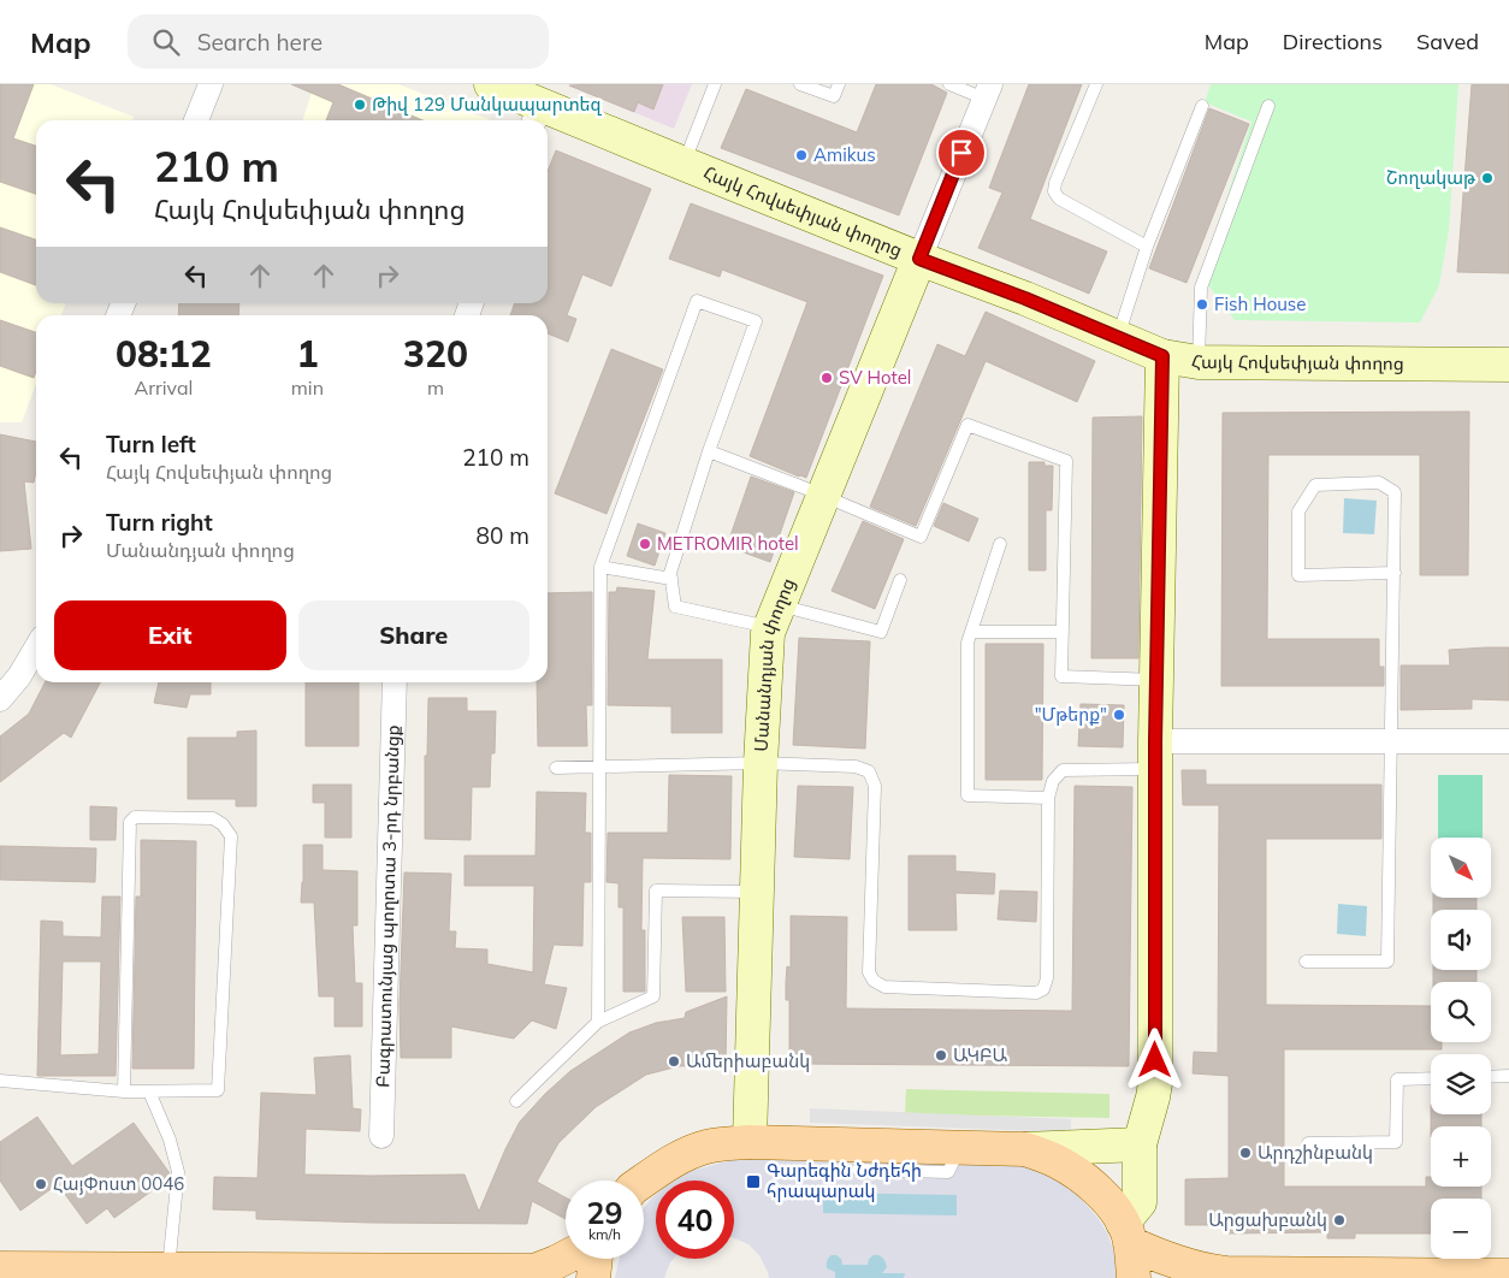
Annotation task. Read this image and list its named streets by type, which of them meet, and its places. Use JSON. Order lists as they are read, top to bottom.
{
  "streets": {
    "street": ["Հայկ Հովսեփյան փողոց", "Մանանդյան փողոց", "Բագրատունյաց պողոտա 3-րդ նրբանցք"]
  },
  "crossings": [
    ["Հայկ Հովսեփյան փողոց", "Մանանդյան փողոց"]
  ],
  "places": {
    "other": [
      "Թիվ 129 Մանկապարտեզ",
      "Amikus",
      "Շողակաթ",
      "Fish House",
      "SV Hotel",
      "METROMIR hotel",
      "\"Մթերք\"",
      "ԱԿԲԱ",
      "Ամերիաբանկ",
      "Արդշինբանկ",
      "ՀայՓոստ 0046",
      "Արցախբանկ"
    ],
    "transit": ["Գարեգին Նժդեհի հրապարակ"]
  },
  "north": "bottom right",
  "page": {
    "header": "Map",
    "search": "Search here",
    "nav": ["Map", "Directions", "Saved"],
    "turn": ["210 m", "Հայկ Հովսեփյան փողոց"],
    "eta": [
      "08:12",
      "Arrival",
      "1",
      "min",
      "320",
      "m"
    ],
    "list": [
      {
        "name": "Turn left",
        "note": "Հայկ Հովսեփյան փողոց",
        "value": "210 m"
      },
      {
        "name": "Turn right",
        "note": "Մանանդյան փողոց",
        "value": "80 m"
      }
    ],
    "buttons": ["Exit", "Share"],
    "map_buttons": ["+", "−"],
    "speed": "29 km/h",
    "limit": "40"
  }
}
